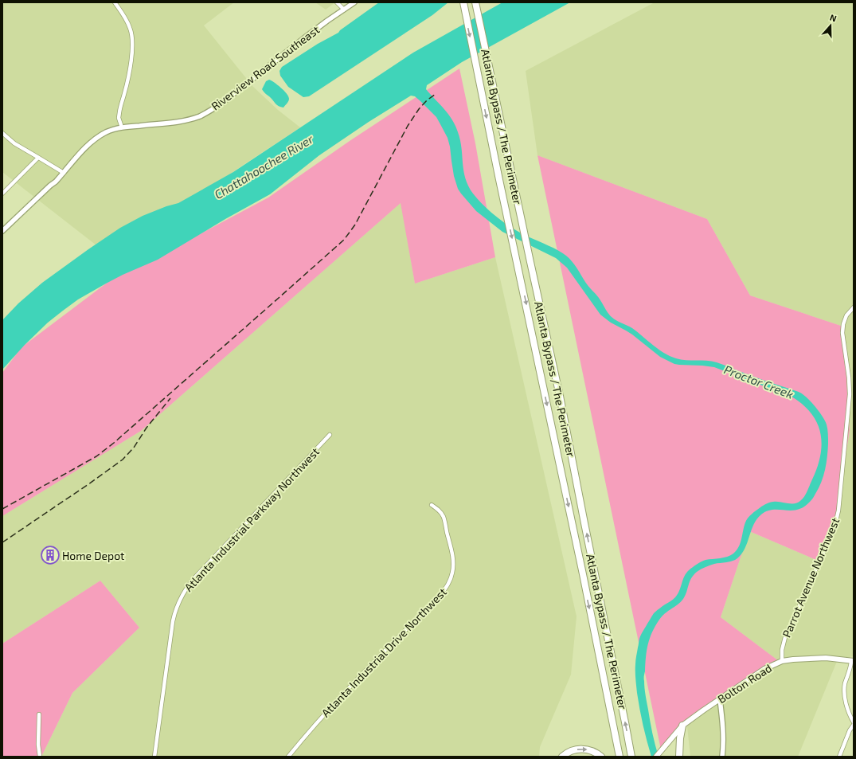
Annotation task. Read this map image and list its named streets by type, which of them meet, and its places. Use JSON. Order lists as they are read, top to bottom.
{
  "streets": {
    "highway": ["Atlanta Bypass / The Perimeter"],
    "main road": ["Bolton Road"],
    "street": [
      "Riverview Road Southeast",
      "Atlanta Industrial Parkway Northwest",
      "Parrot Avenue Northwest",
      "Atlanta Industrial Drive Northwest"
    ]
  },
  "crossings": [
    ["Parrot Avenue Northwest", "Bolton Road"]
  ],
  "water": ["Chattahoochee River", "Proctor Creek"],
  "places": {
    "building": ["Home Depot"]
  },
  "north": "top"
}
